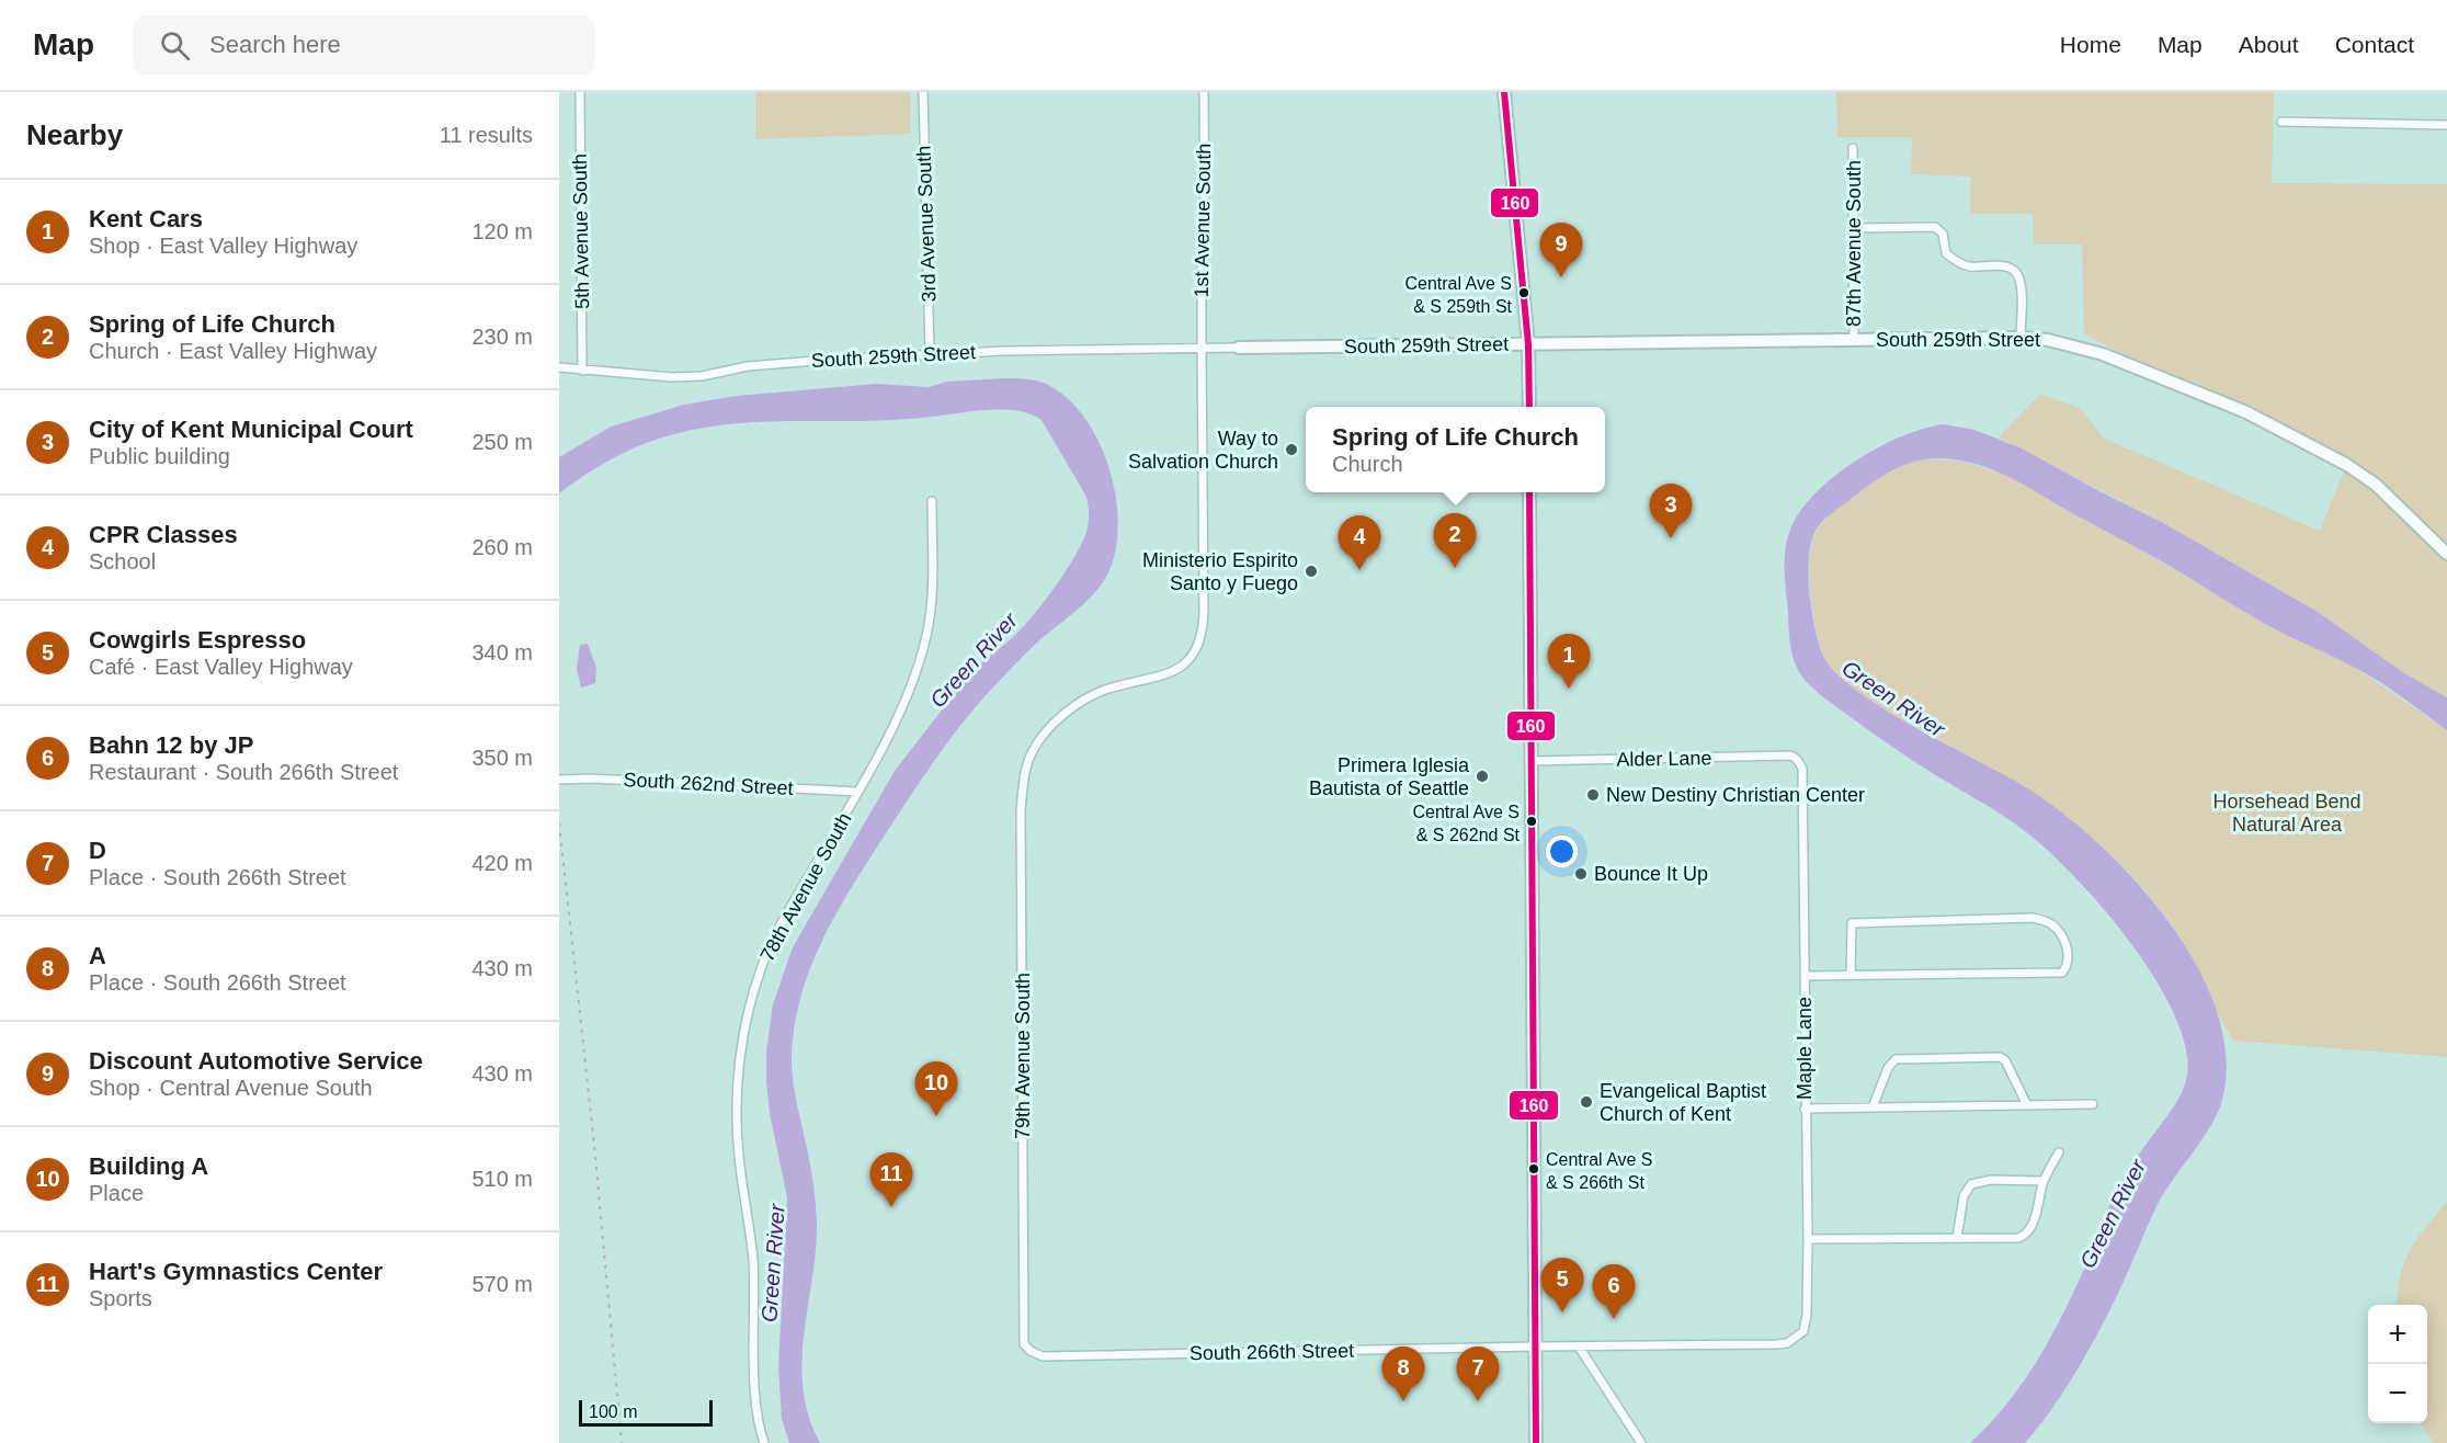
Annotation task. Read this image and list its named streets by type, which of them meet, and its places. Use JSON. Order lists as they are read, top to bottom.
{
  "streets": {
    "main road": ["South 259th Street"],
    "street": [
      "1st Avenue South",
      "3rd Avenue South",
      "5th Avenue South",
      "87th Avenue South",
      "Alder Lane",
      "South 262nd Street",
      "78th Avenue South",
      "Maple Lane",
      "79th Avenue South",
      "South 266th Street"
    ]
  },
  "crossings": [
    ["1st Avenue South", "South 259th Street"],
    ["1st Avenue South", "79th Avenue South"],
    ["3rd Avenue South", "South 259th Street"],
    ["5th Avenue South", "South 259th Street"],
    ["87th Avenue South", "South 259th Street"],
    ["Alder Lane", "Maple Lane"],
    ["South 262nd Street", "78th Avenue South"],
    ["Maple Lane", "South 266th Street"],
    ["79th Avenue South", "South 266th Street"]
  ],
  "water": ["Green River"],
  "parks": ["Horsehead Bend Natural Area"],
  "places": [
    "Central Ave S & S 259th St",
    "Way to Salvation Church",
    "Ministerio Espirito Santo y Fuego",
    "Primera Iglesia Bautista of Seattle",
    "New Destiny Christian Center",
    "Central Ave S & S 262nd St",
    "Bounce It Up",
    "Evangelical Baptist Church of Kent",
    "Central Ave S & S 266th St"
  ],
  "lines": ["transit line 160"],
  "scale_bar": "100 m",
  "page": {
    "header": "Map",
    "search": "Search here",
    "nav": [
      "Home",
      "Map",
      "About",
      "Contact"
    ],
    "heading": ["Nearby", "11 results"],
    "list": [
      {
        "mark": "1",
        "name": "Kent Cars",
        "note": "Shop · East Valley Highway",
        "value": "120 m"
      },
      {
        "mark": "2",
        "name": "Spring of Life Church",
        "note": "Church · East Valley Highway",
        "value": "230 m"
      },
      {
        "mark": "3",
        "name": "City of Kent Municipal Court",
        "note": "Public building",
        "value": "250 m"
      },
      {
        "mark": "4",
        "name": "CPR Classes",
        "note": "School",
        "value": "260 m"
      },
      {
        "mark": "5",
        "name": "Cowgirls Espresso",
        "note": "Café · East Valley Highway",
        "value": "340 m"
      },
      {
        "mark": "6",
        "name": "Bahn 12 by JP",
        "note": "Restaurant · South 266th Street",
        "value": "350 m"
      },
      {
        "mark": "7",
        "name": "D",
        "note": "Place · South 266th Street",
        "value": "420 m"
      },
      {
        "mark": "8",
        "name": "A",
        "note": "Place · South 266th Street",
        "value": "430 m"
      },
      {
        "mark": "9",
        "name": "Discount Automotive Service",
        "note": "Shop · Central Avenue South",
        "value": "430 m"
      },
      {
        "mark": "10",
        "name": "Building A",
        "note": "Place",
        "value": "510 m"
      },
      {
        "mark": "11",
        "name": "Hart's Gymnastics Center",
        "note": "Sports",
        "value": "570 m"
      }
    ],
    "pins": [
      "9",
      "3",
      "2",
      "4",
      "1",
      "10",
      "11",
      "5",
      "6",
      "7",
      "8"
    ],
    "popup": ["Spring of Life Church", "Church"],
    "map_buttons": ["+", "−"],
    "scale": "100 m"
  }
}
